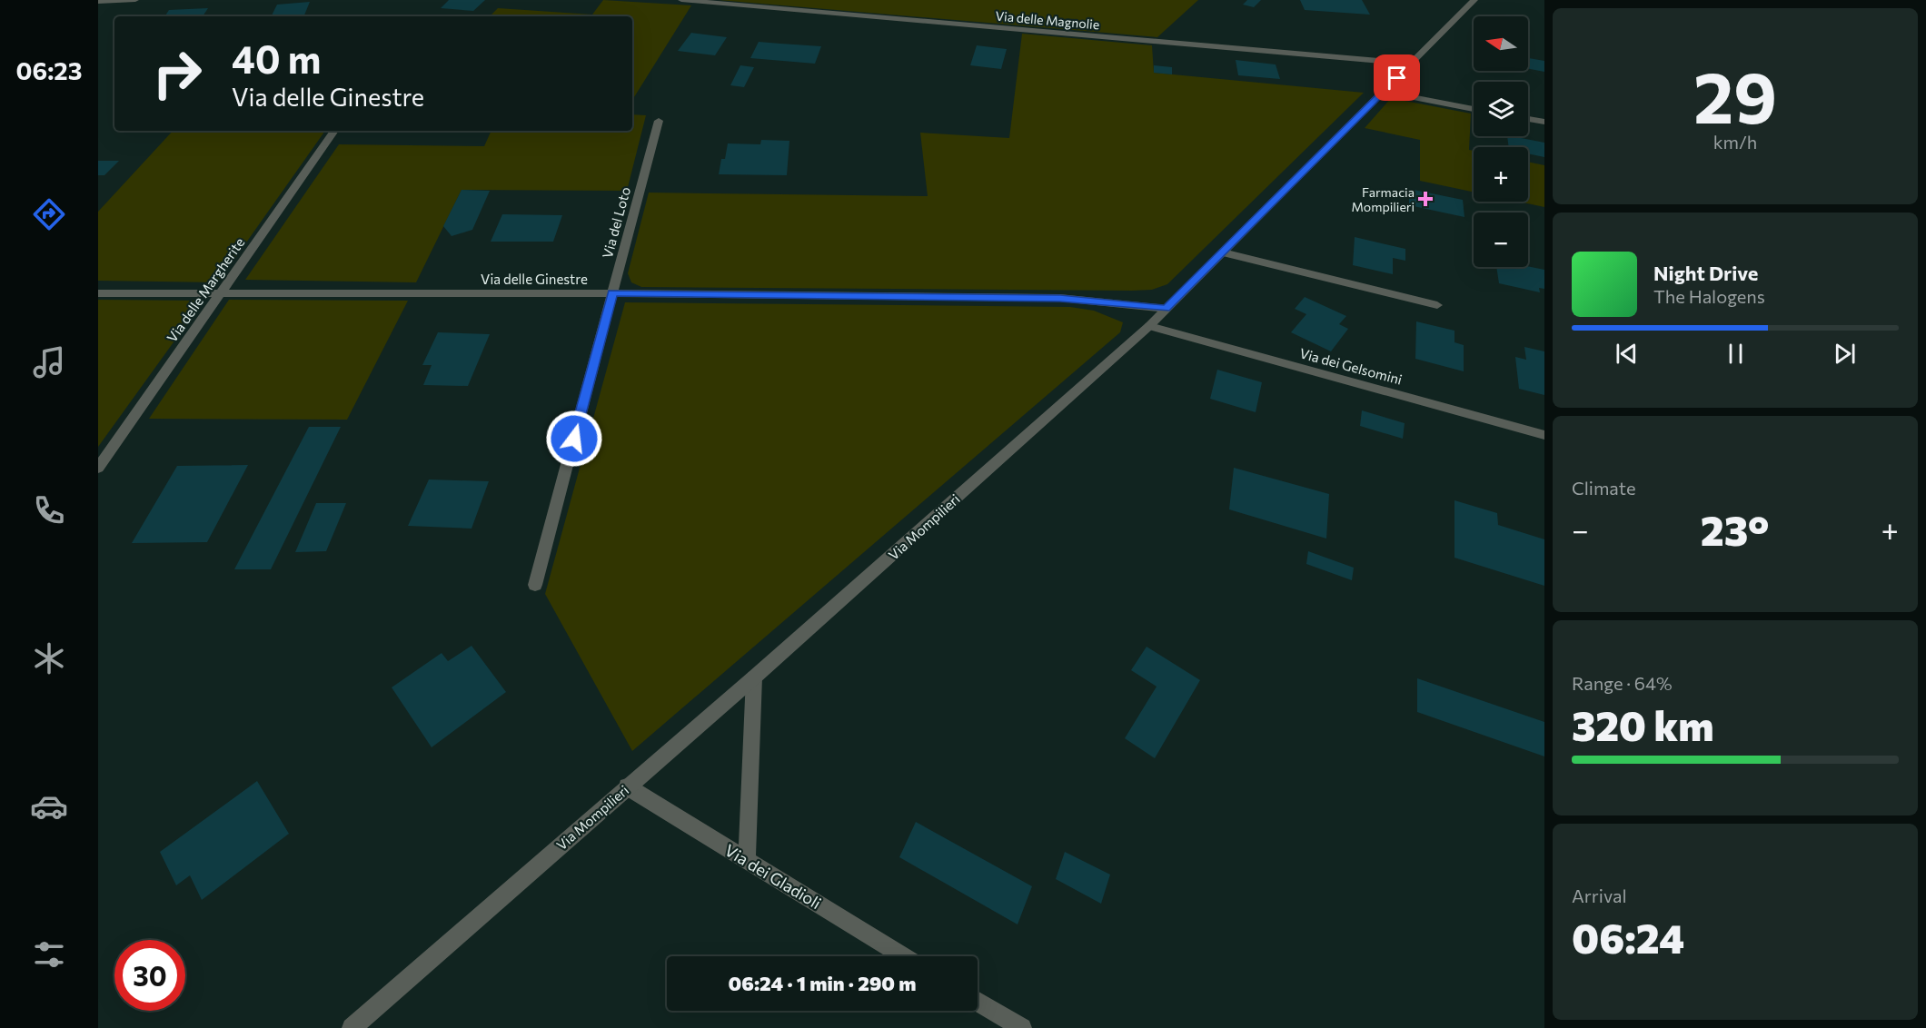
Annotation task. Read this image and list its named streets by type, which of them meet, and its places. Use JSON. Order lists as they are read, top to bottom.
{
  "streets": {
    "street": [
      "Via delle Magnolie",
      "Via del Loto",
      "Via delle Ginestre",
      "Via delle Margherite",
      "Via dei Gelsomini",
      "Via Mompilieri",
      "Via dei Gladioli"
    ]
  },
  "crossings": [
    ["Via delle Magnolie", "Via Mompilieri"],
    ["Via del Loto", "Via delle Ginestre"],
    ["Via delle Ginestre", "Via delle Margherite"],
    ["Via delle Ginestre", "Via Mompilieri"],
    ["Via dei Gelsomini", "Via Mompilieri"],
    ["Via Mompilieri", "Via dei Gladioli"]
  ],
  "places": {
    "health": ["Farmacia Mompilieri"]
  },
  "north": "left",
  "page": {
    "tabs": "06:23",
    "tile": [
      ["29", "km/h"],
      "Climate",
      ["Range · 64%", "320 km"],
      ["Arrival", "06:24"]
    ],
    "map_buttons": ["+", "−"],
    "turn": ["40 m", "Via delle Ginestre"],
    "song": ["Night Drive", "The Halogens"],
    "heat": ["−", "23°", "+"],
    "limit": "30",
    "trip": "06:24 · 1 min · 290 m"
  }
}
